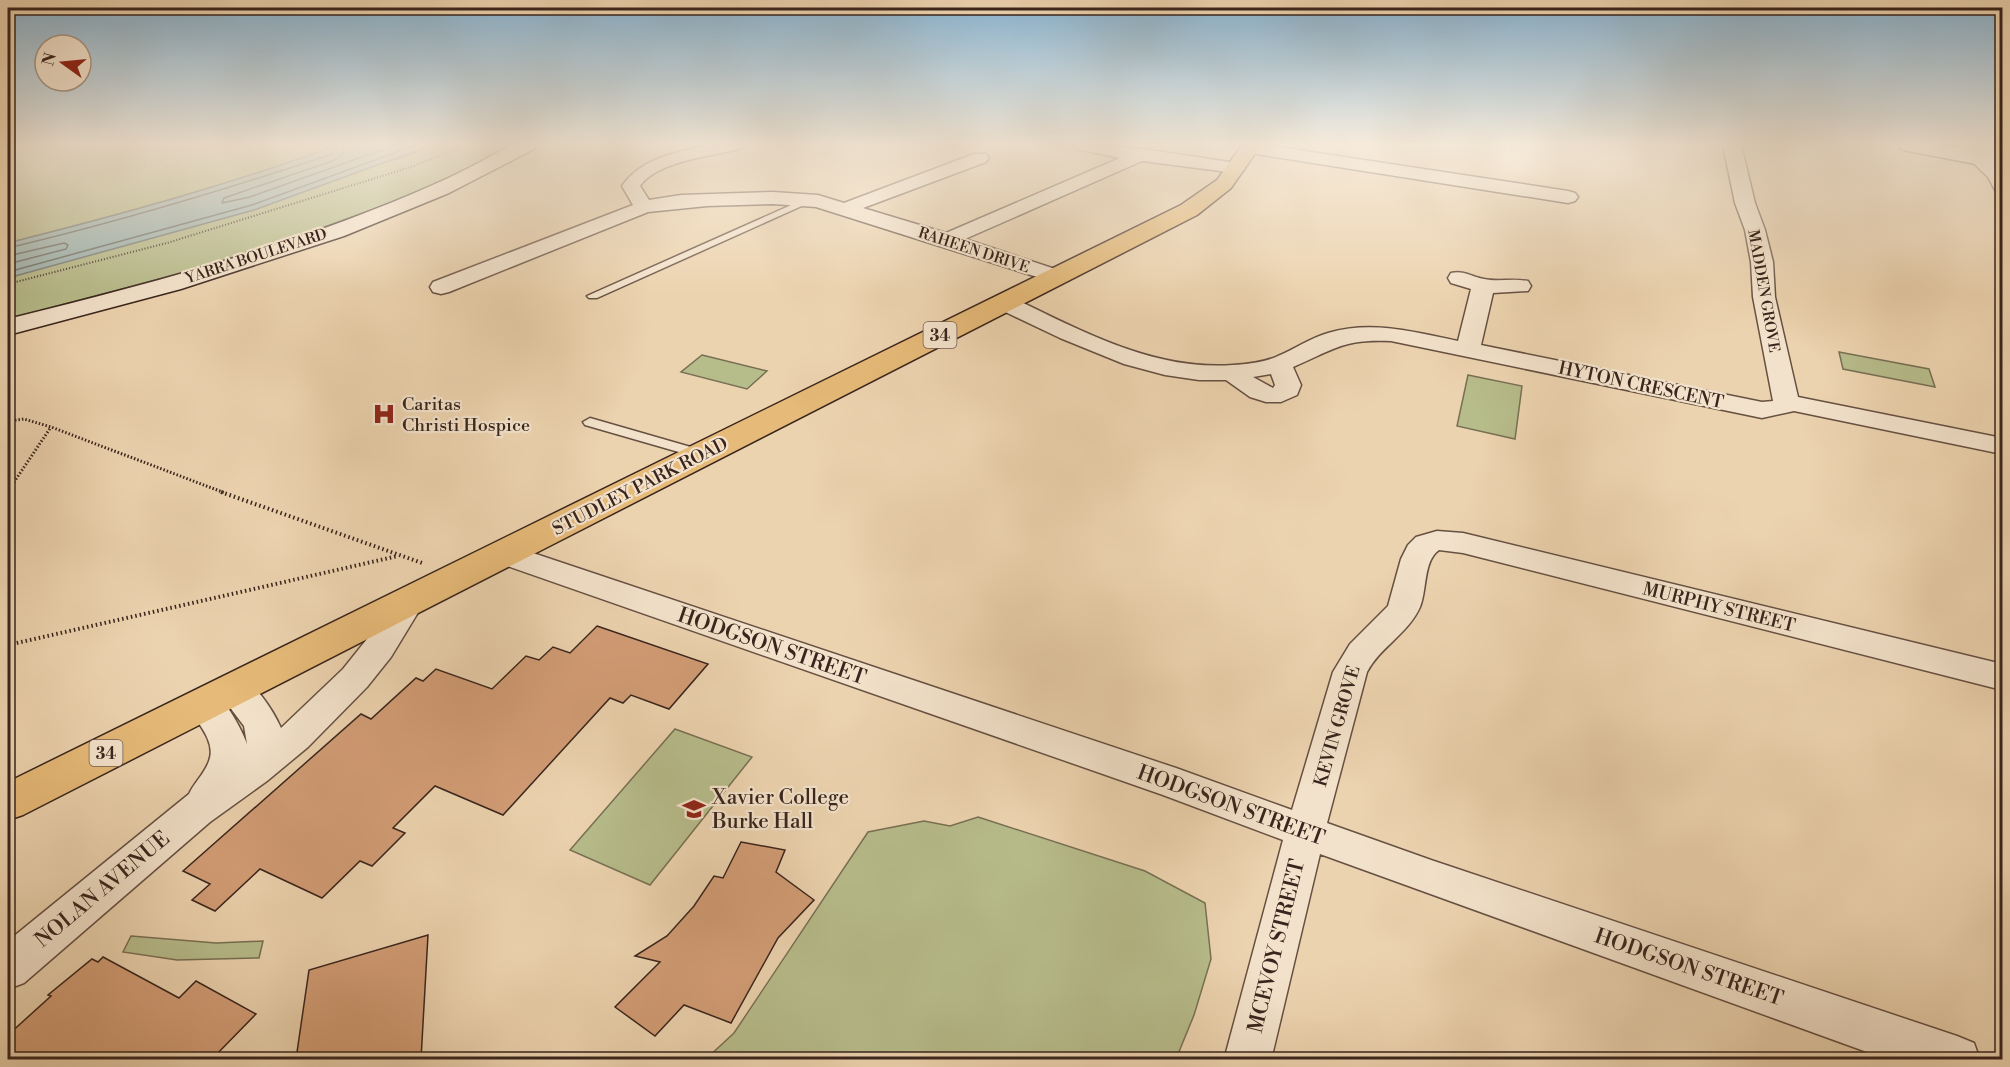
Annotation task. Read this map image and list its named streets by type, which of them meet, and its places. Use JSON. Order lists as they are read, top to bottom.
{
  "streets": {
    "main road": ["YARRA BOULEVARD", "34", "STUDLEY PARK ROAD"],
    "street": [
      "RAHEEN DRIVE",
      "MADDEN GROVE",
      "HYTON CRESCENT",
      "MURPHY STREET",
      "HODGSON STREET",
      "KEVIN GROVE",
      "NOLAN AVENUE",
      "MCEVOY STREET"
    ]
  },
  "crossings": [
    ["RAHEEN DRIVE", "STUDLEY PARK ROAD"],
    ["MADDEN GROVE", "HYTON CRESCENT"],
    ["HYTON CRESCENT", "STUDLEY PARK ROAD"],
    ["STUDLEY PARK ROAD", "HODGSON STREET"],
    ["STUDLEY PARK ROAD", "NOLAN AVENUE"],
    ["MURPHY STREET", "KEVIN GROVE"],
    ["HODGSON STREET", "KEVIN GROVE"],
    ["HODGSON STREET", "MCEVOY STREET"],
    ["KEVIN GROVE", "MCEVOY STREET"]
  ],
  "places": {
    "hospital": ["Caritas Christi Hospice"],
    "school or university": ["Xavier College Burke Hall"]
  },
  "north": "left"
}
